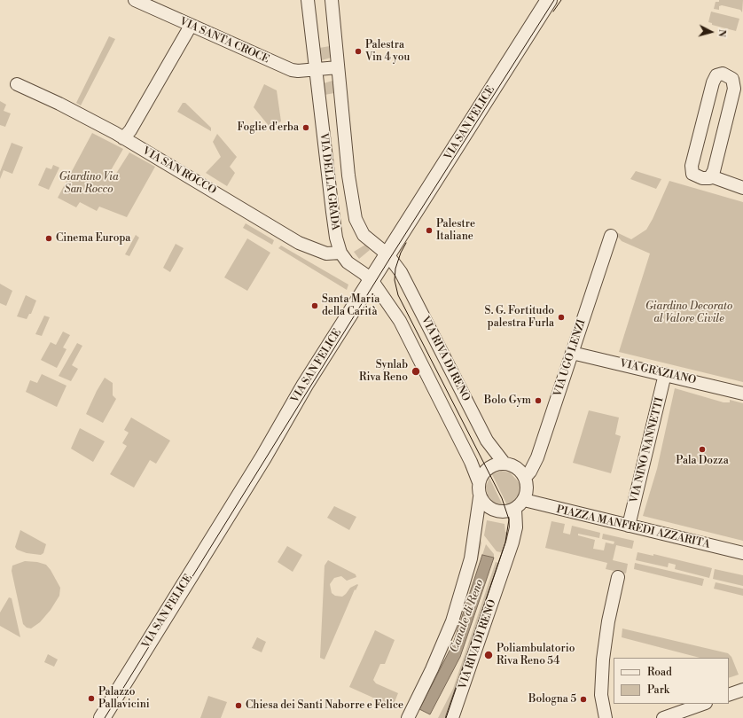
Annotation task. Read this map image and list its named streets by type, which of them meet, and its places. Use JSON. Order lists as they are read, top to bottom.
{
  "streets": {
    "street": [
      "VIA SANTA CROCE",
      "VIA SAN FELICE",
      "VIA SAN ROCCO",
      "VIA DELLA GRADA",
      "VIA UGO LENZI",
      "VIA RIVA DI RENO",
      "VIA GRAZIANO",
      "VIA NINO NANNETTI",
      "PIAZZA MANFREDI AZZARITA"
    ]
  },
  "crossings": [
    ["VIA SANTA CROCE", "VIA DELLA GRADA"],
    ["VIA SAN FELICE", "VIA DELLA GRADA"],
    ["VIA SAN FELICE", "VIA RIVA DI RENO"],
    ["VIA SAN ROCCO", "VIA DELLA GRADA"],
    ["VIA DELLA GRADA", "VIA RIVA DI RENO"],
    ["VIA UGO LENZI", "VIA RIVA DI RENO"],
    ["VIA UGO LENZI", "VIA GRAZIANO"],
    ["VIA UGO LENZI", "PIAZZA MANFREDI AZZARITA"],
    ["VIA RIVA DI RENO", "PIAZZA MANFREDI AZZARITA"],
    ["VIA GRAZIANO", "VIA NINO NANNETTI"],
    ["VIA NINO NANNETTI", "PIAZZA MANFREDI AZZARITA"]
  ],
  "water": ["Canale di Reno"],
  "parks": ["Giardino Via San Rocco", "Giardino Decorato al Valore Civile"],
  "places": [
    "Palestra Vin 4 you",
    "Foglie d'erba",
    "Palestre Italiane",
    "Cinema Europa",
    "Santa Maria della Carità",
    "S. G. Fortitudo palestra Furla",
    "Synlab Riva Reno",
    "Bolo Gym",
    "Pala Dozza",
    "Poliambulatorio Riva Reno 54",
    "Palazzo Pallavicini",
    "Bologna 5",
    "Chiesa dei Santi Naborre e Felice"
  ],
  "legend": ["Road", "Park"],
  "north": "right"
}
